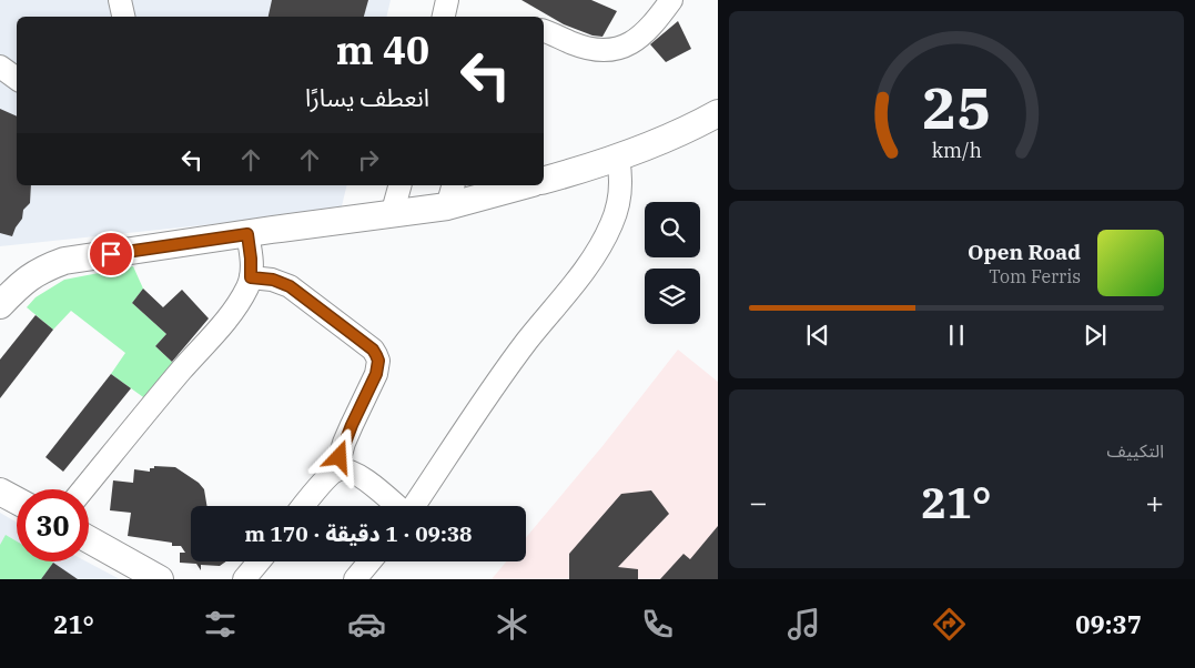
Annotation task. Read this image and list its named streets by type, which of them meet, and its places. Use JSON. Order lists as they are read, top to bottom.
{
  "page": {
    "turn": ["40 m", "انعطف يسارًا"],
    "song": ["Open Road", "Tom Ferris"],
    "tile": "التكييف",
    "heat": ["−", "21°", "+"],
    "limit": "30",
    "trip": "09:38 · 1 دقيقة · 170 m",
    "tabs": ["09:37", "21°"],
    "gauge": ["25", "km/h"]
  }
}
